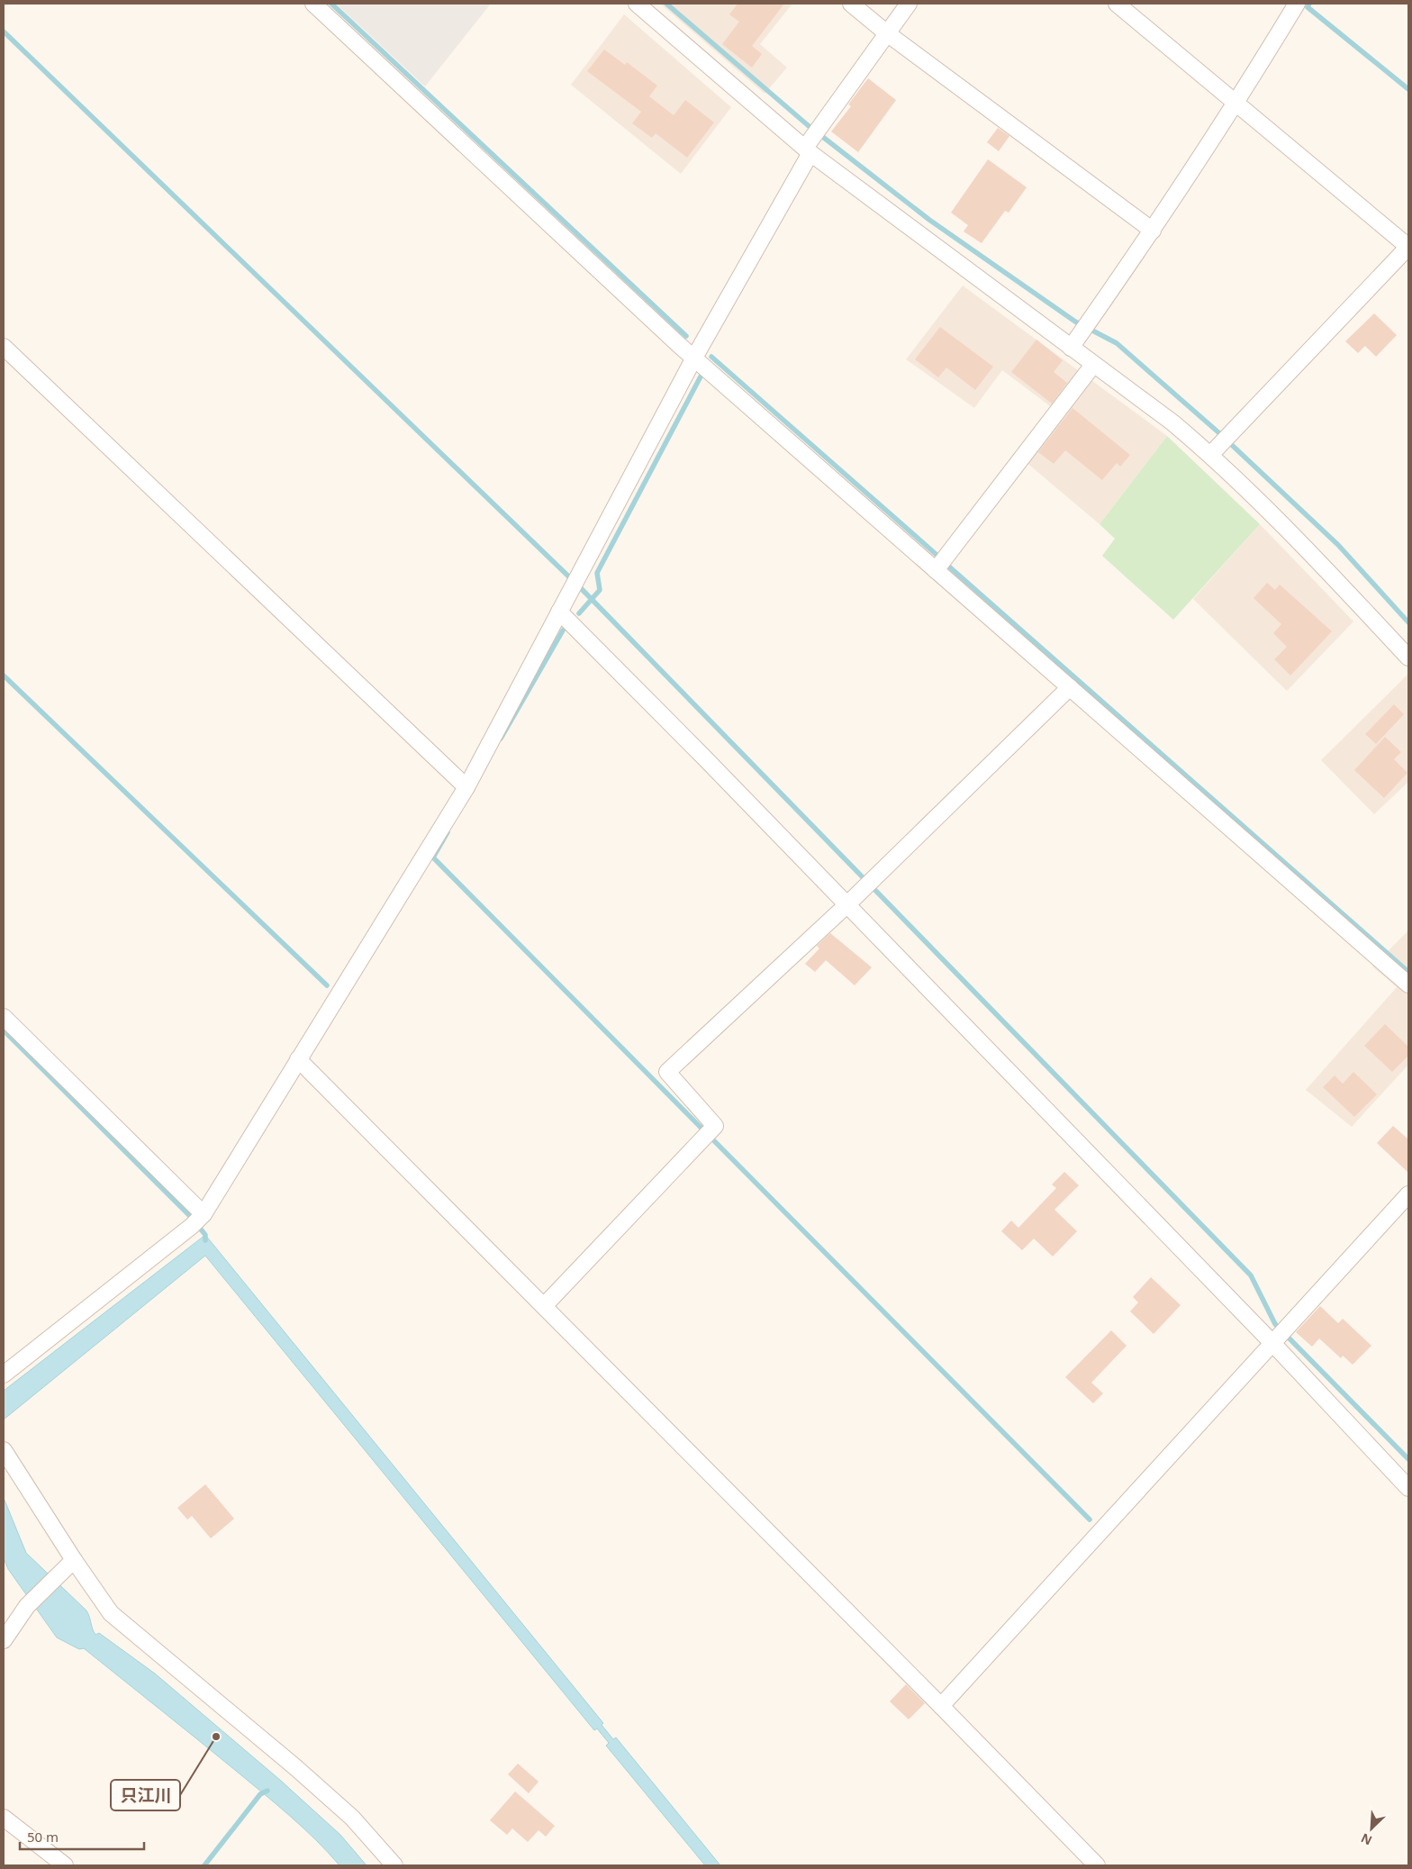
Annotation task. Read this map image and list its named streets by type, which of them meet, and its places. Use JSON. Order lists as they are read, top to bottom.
{
  "places": ["只江川"],
  "scale_bar": "50 m",
  "north": "bottom left"
}
